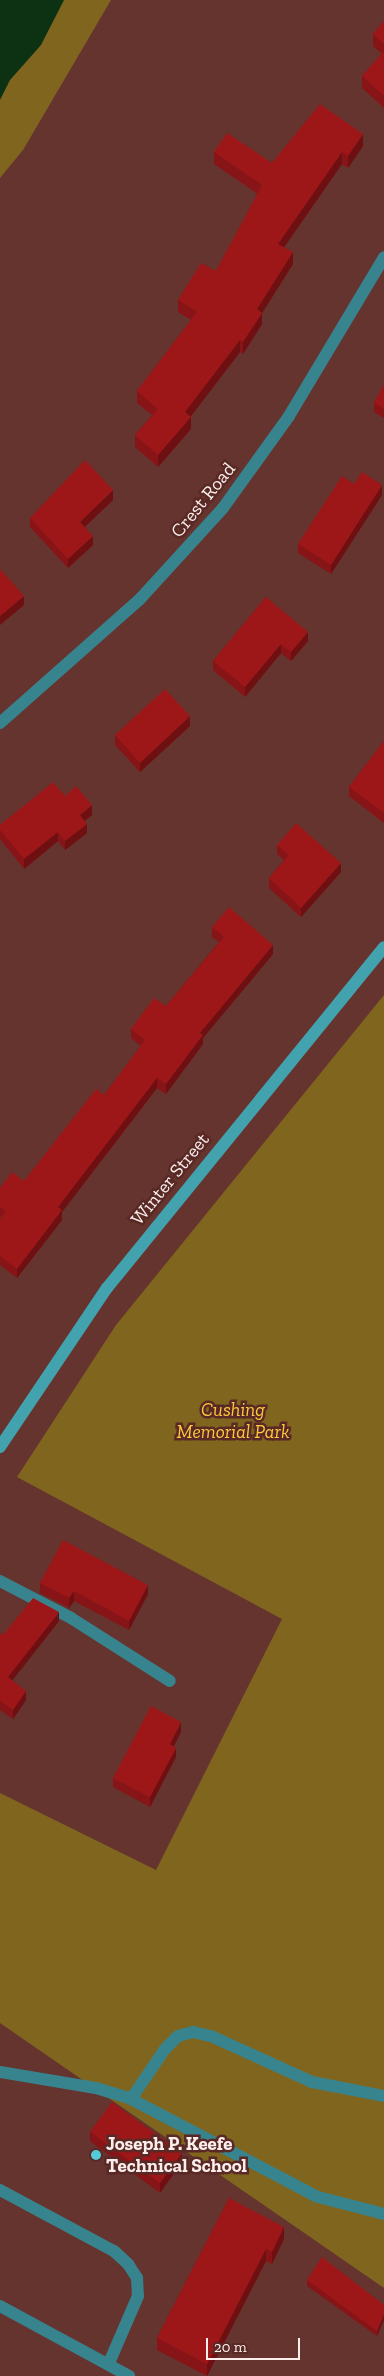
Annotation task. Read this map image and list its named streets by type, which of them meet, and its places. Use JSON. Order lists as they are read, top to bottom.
{
  "streets": {
    "main road": ["Winter Street"],
    "street": ["Crest Road"]
  },
  "parks": ["Cushing Memorial Park"],
  "places": ["Joseph P. Keefe Technical School"],
  "scale_bar": "20 m"
}
